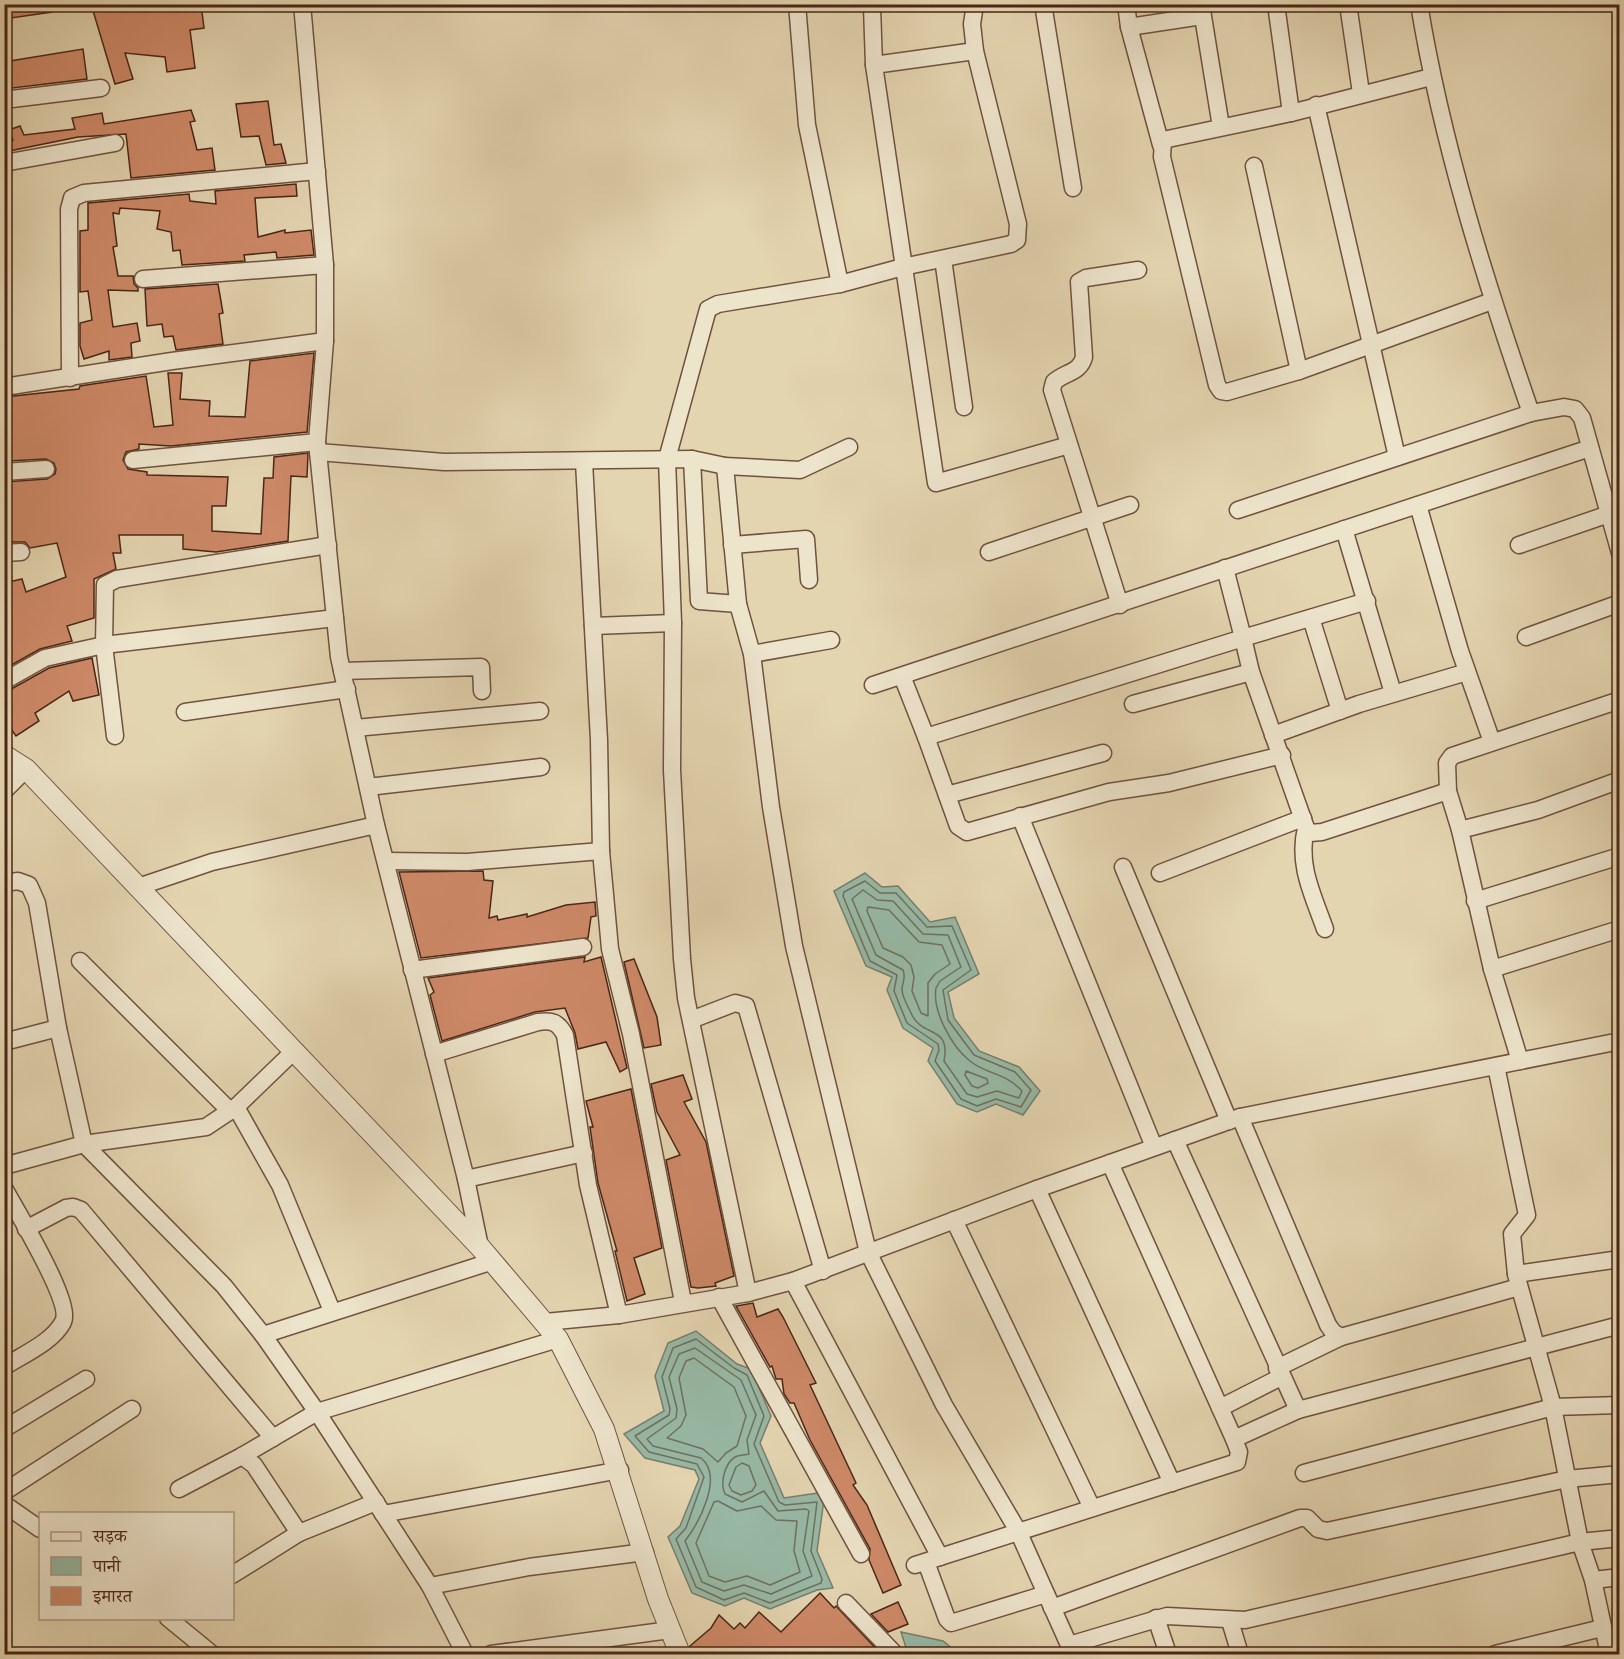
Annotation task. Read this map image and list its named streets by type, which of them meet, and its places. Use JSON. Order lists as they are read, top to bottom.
{
  "legend": ["सड़क", "पानी", "इमारत"]
}
